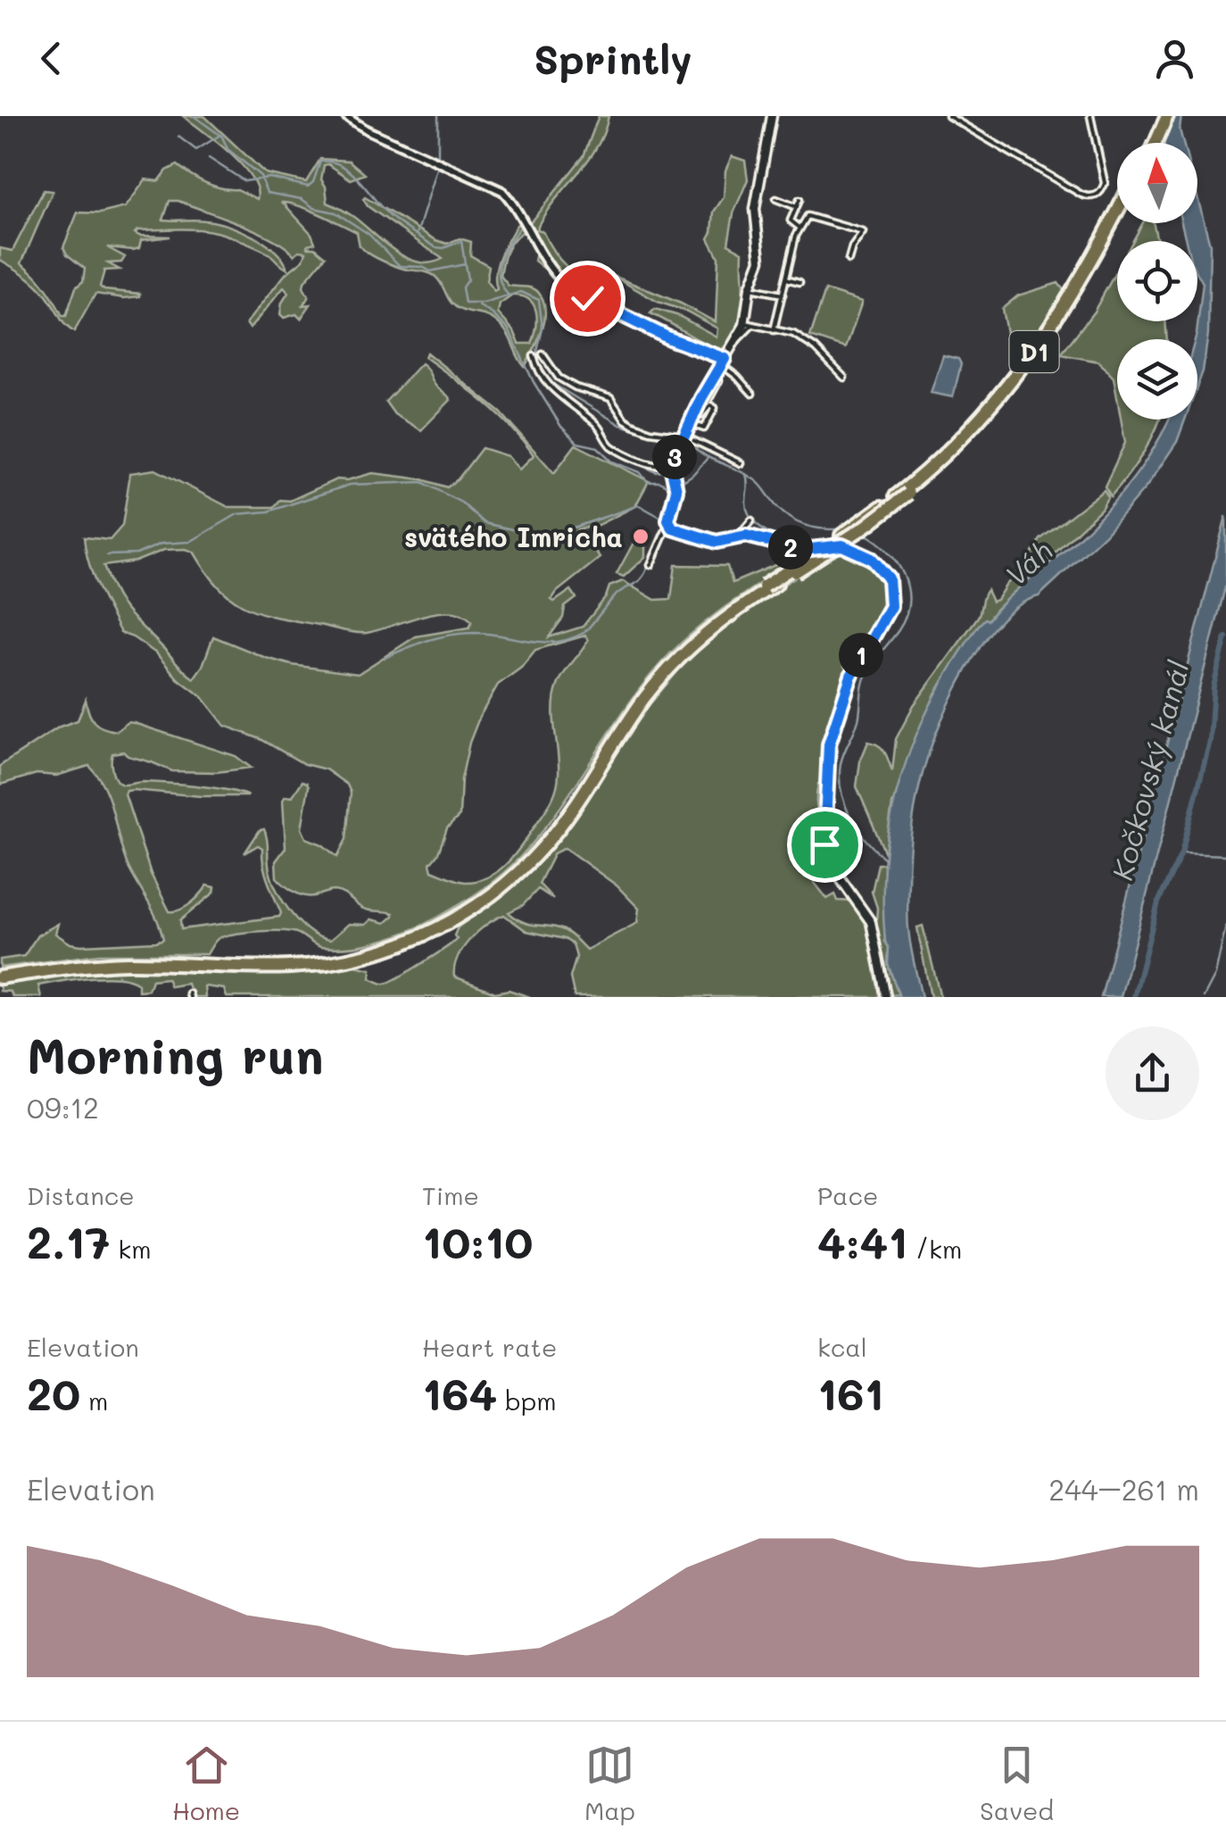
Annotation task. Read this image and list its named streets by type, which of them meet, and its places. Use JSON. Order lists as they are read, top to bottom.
{
  "streets": {
    "highway": ["D1"]
  },
  "water": ["Váh", "Kočkovský kanál"],
  "places": ["svätého Imricha"],
  "north": "top",
  "page": {
    "header": "Sprintly",
    "pins": ["3", "2", "1"],
    "heading": ["Morning run", "09:12"],
    "stats": [
      ["Distance", "2.17 km"],
      ["Time", "10:10"],
      ["Pace", "4:41 /km"],
      ["Elevation", "20 m"],
      ["Heart rate", "164 bpm"],
      ["kcal", "161"]
    ],
    "chart": ["Elevation", "244–261 m"],
    "tabs": ["Home", "Map", "Saved"]
  }
}
